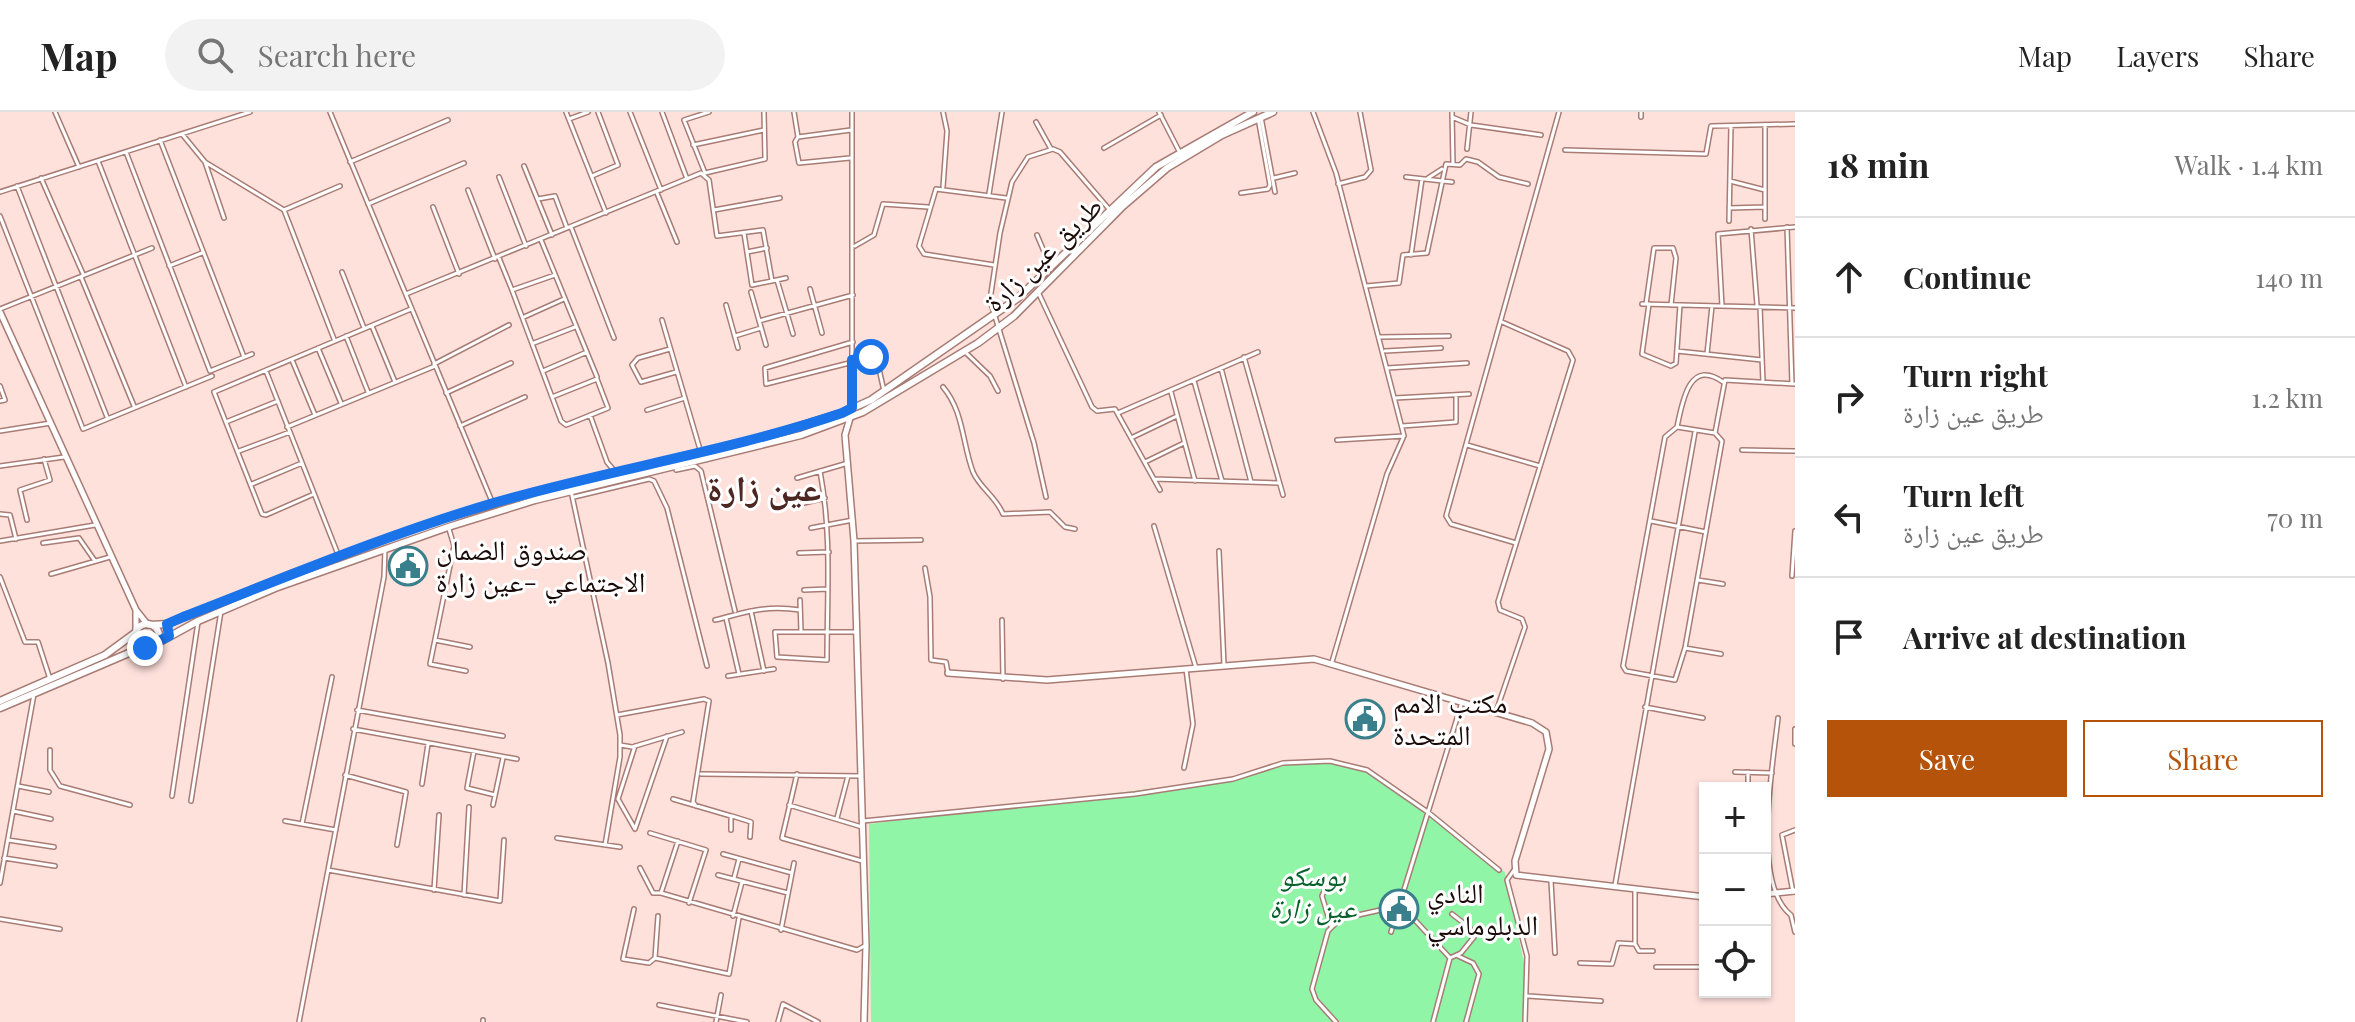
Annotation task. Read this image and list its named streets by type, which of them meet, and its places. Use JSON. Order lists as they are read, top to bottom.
{
  "streets": {
    "main road": ["طريق عين زارة"]
  },
  "districts": ["عين زارة"],
  "parks": ["بوسكو عين زارة"],
  "places": {
    "public building": ["صندوق الضمان الاجتماعي -عين زارة", "مكتب الامم المتحدة", "النادي الدبلوماسي"]
  },
  "page": {
    "header": "Map",
    "search": "Search here",
    "nav": ["Map", "Layers", "Share"],
    "heading": ["18 min", "Walk · 1.4 km"],
    "list": [
      ["Continue", "140 m"],
      ["Turn right", "طريق عين زارة", "1.2 km"],
      ["Turn left", "طريق عين زارة", "70 m"],
      "Arrive at destination"
    ],
    "buttons": ["Save", "Share"],
    "map_buttons": ["+", "−"]
  }
}
